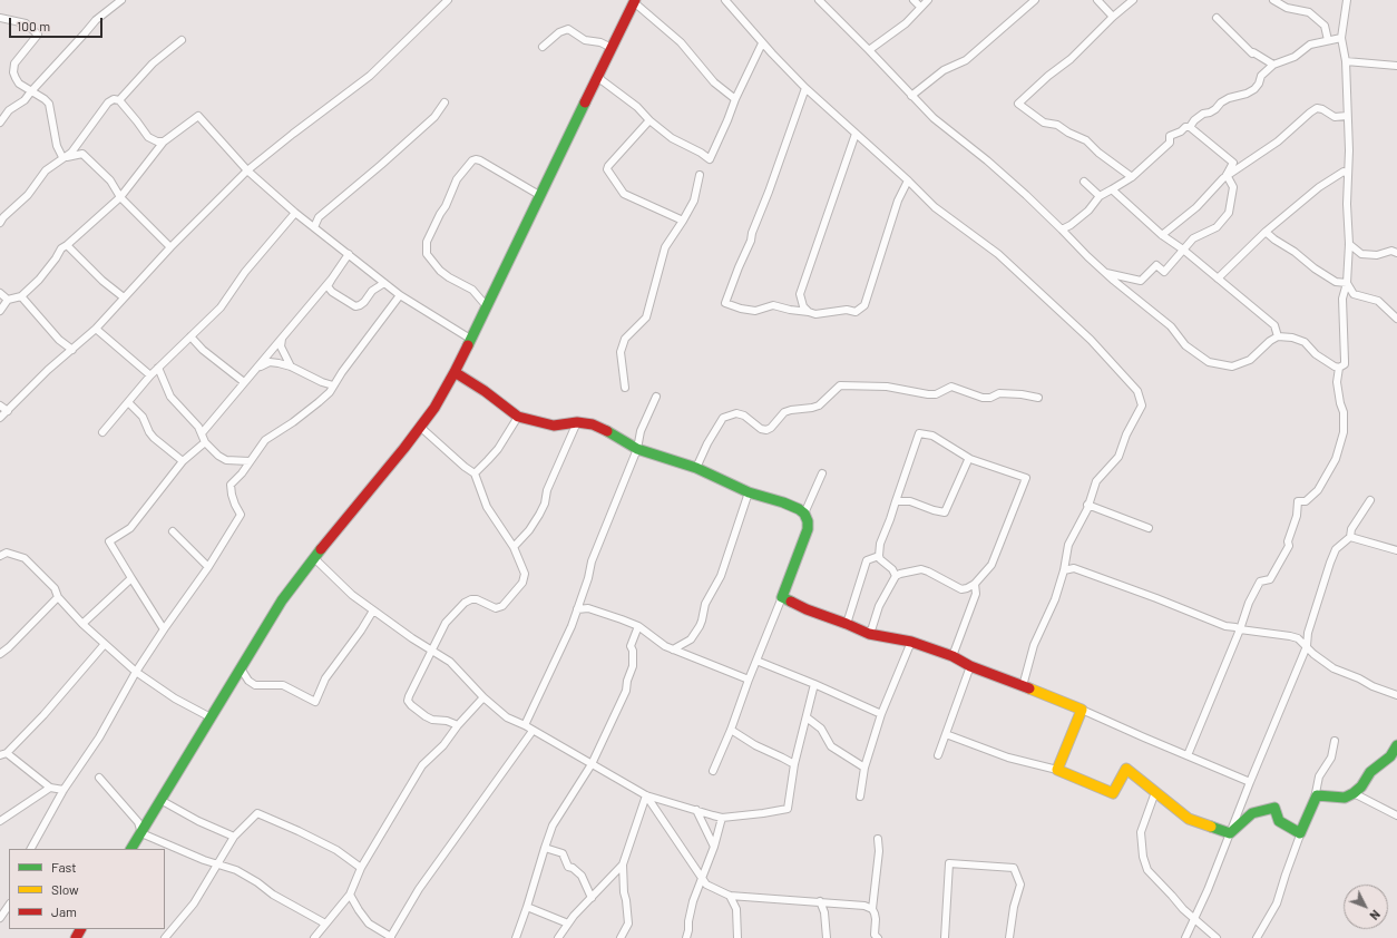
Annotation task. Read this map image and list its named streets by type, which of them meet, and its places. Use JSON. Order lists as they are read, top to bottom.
{
  "legend": ["Fast", "Slow", "Jam"],
  "scale_bar": "100 m",
  "north": "bottom right"
}
